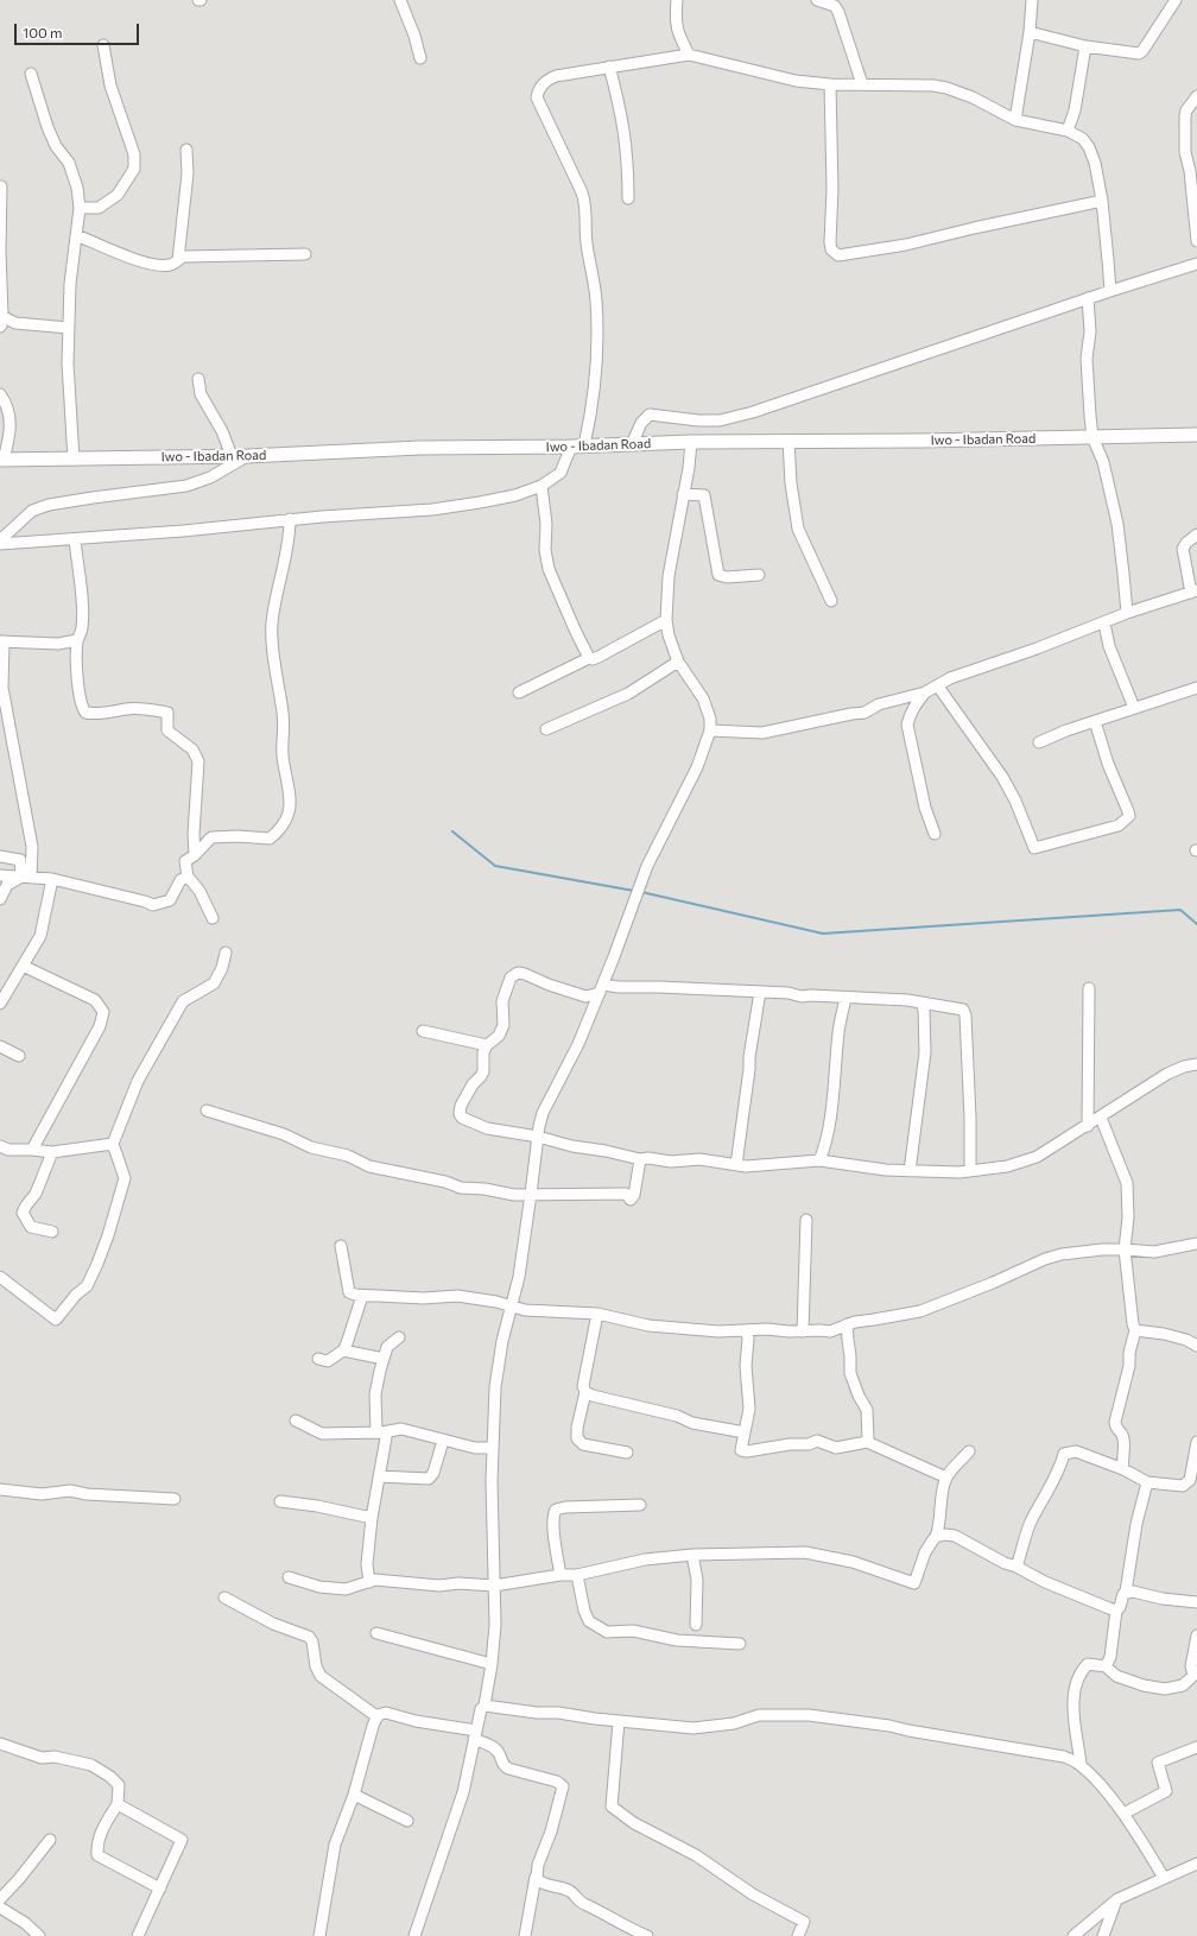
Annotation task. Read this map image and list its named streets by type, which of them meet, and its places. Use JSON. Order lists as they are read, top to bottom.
{
  "streets": {
    "main road": ["Iwo - Ibadan Road"]
  },
  "scale_bar": "100 m"
}
